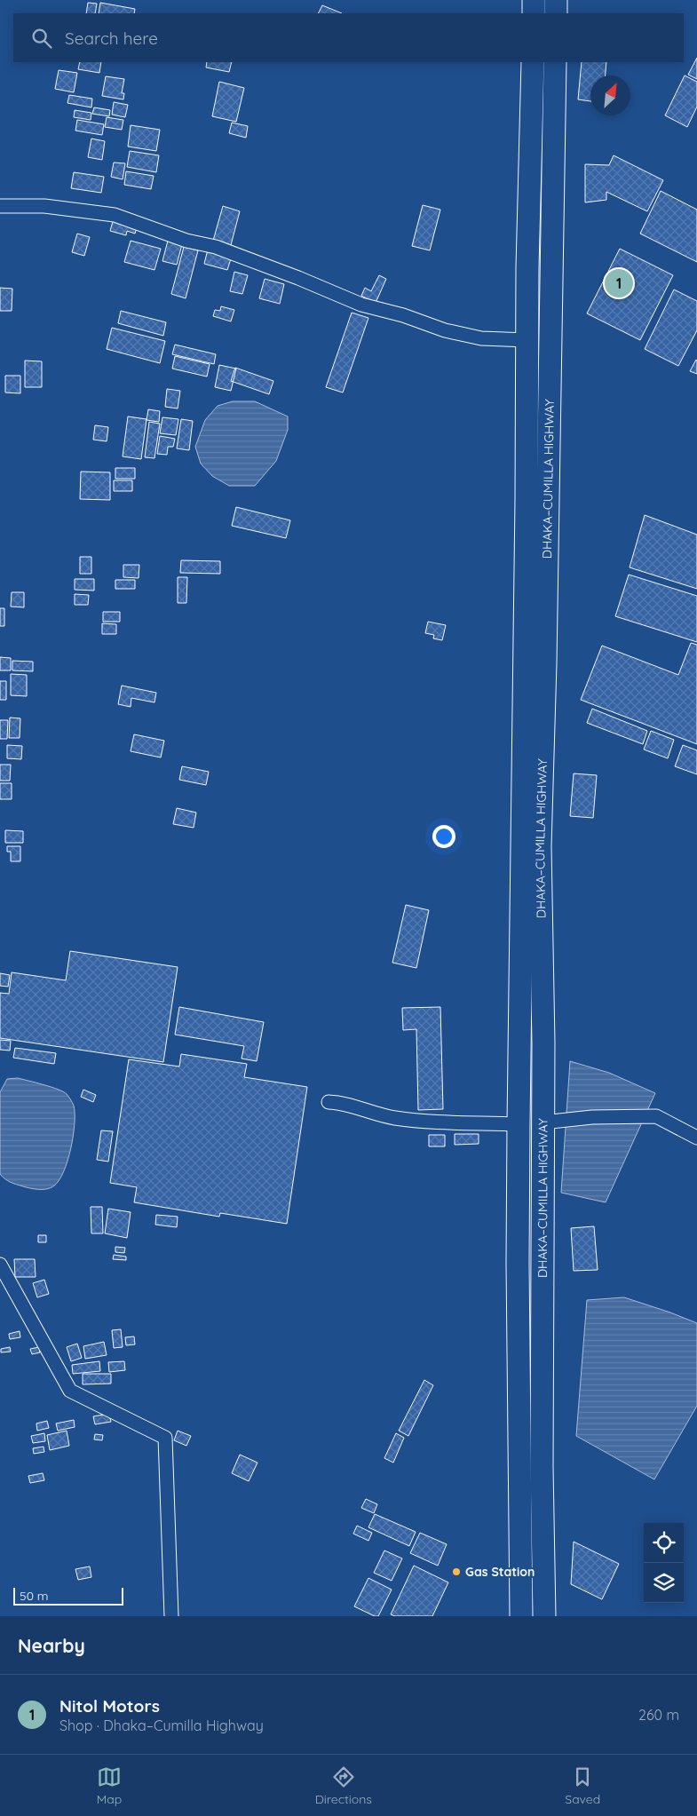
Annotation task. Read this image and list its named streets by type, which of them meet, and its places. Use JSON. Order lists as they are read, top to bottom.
{
  "streets": {
    "highway": ["DHAKA–CUMILLA HIGHWAY"]
  },
  "places": ["Gas Station"],
  "scale_bar": "50 m",
  "north": "top right",
  "page": {
    "search": "Search here",
    "pins": "1",
    "scale": "50 m",
    "heading": "Nearby",
    "list": [
      {
        "mark": "1",
        "name": "Nitol Motors",
        "note": "Shop · Dhaka–Cumilla Highway",
        "value": "260 m"
      }
    ],
    "nav": ["Map", "Directions", "Saved"]
  }
}
